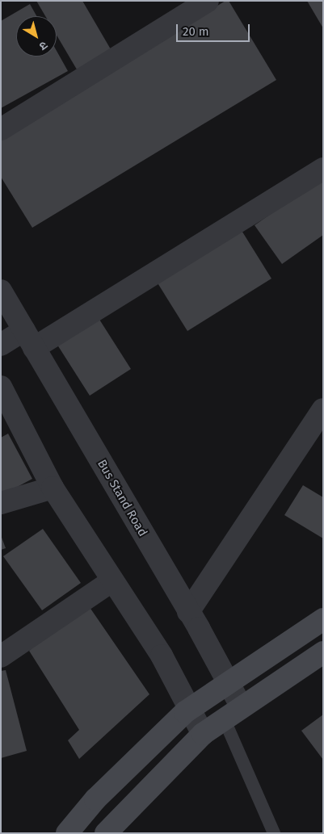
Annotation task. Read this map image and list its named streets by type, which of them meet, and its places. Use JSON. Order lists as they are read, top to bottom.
{
  "streets": {
    "street": ["Bus Stand Road"]
  },
  "scale_bar": "20 m",
  "north": "bottom right"
}
